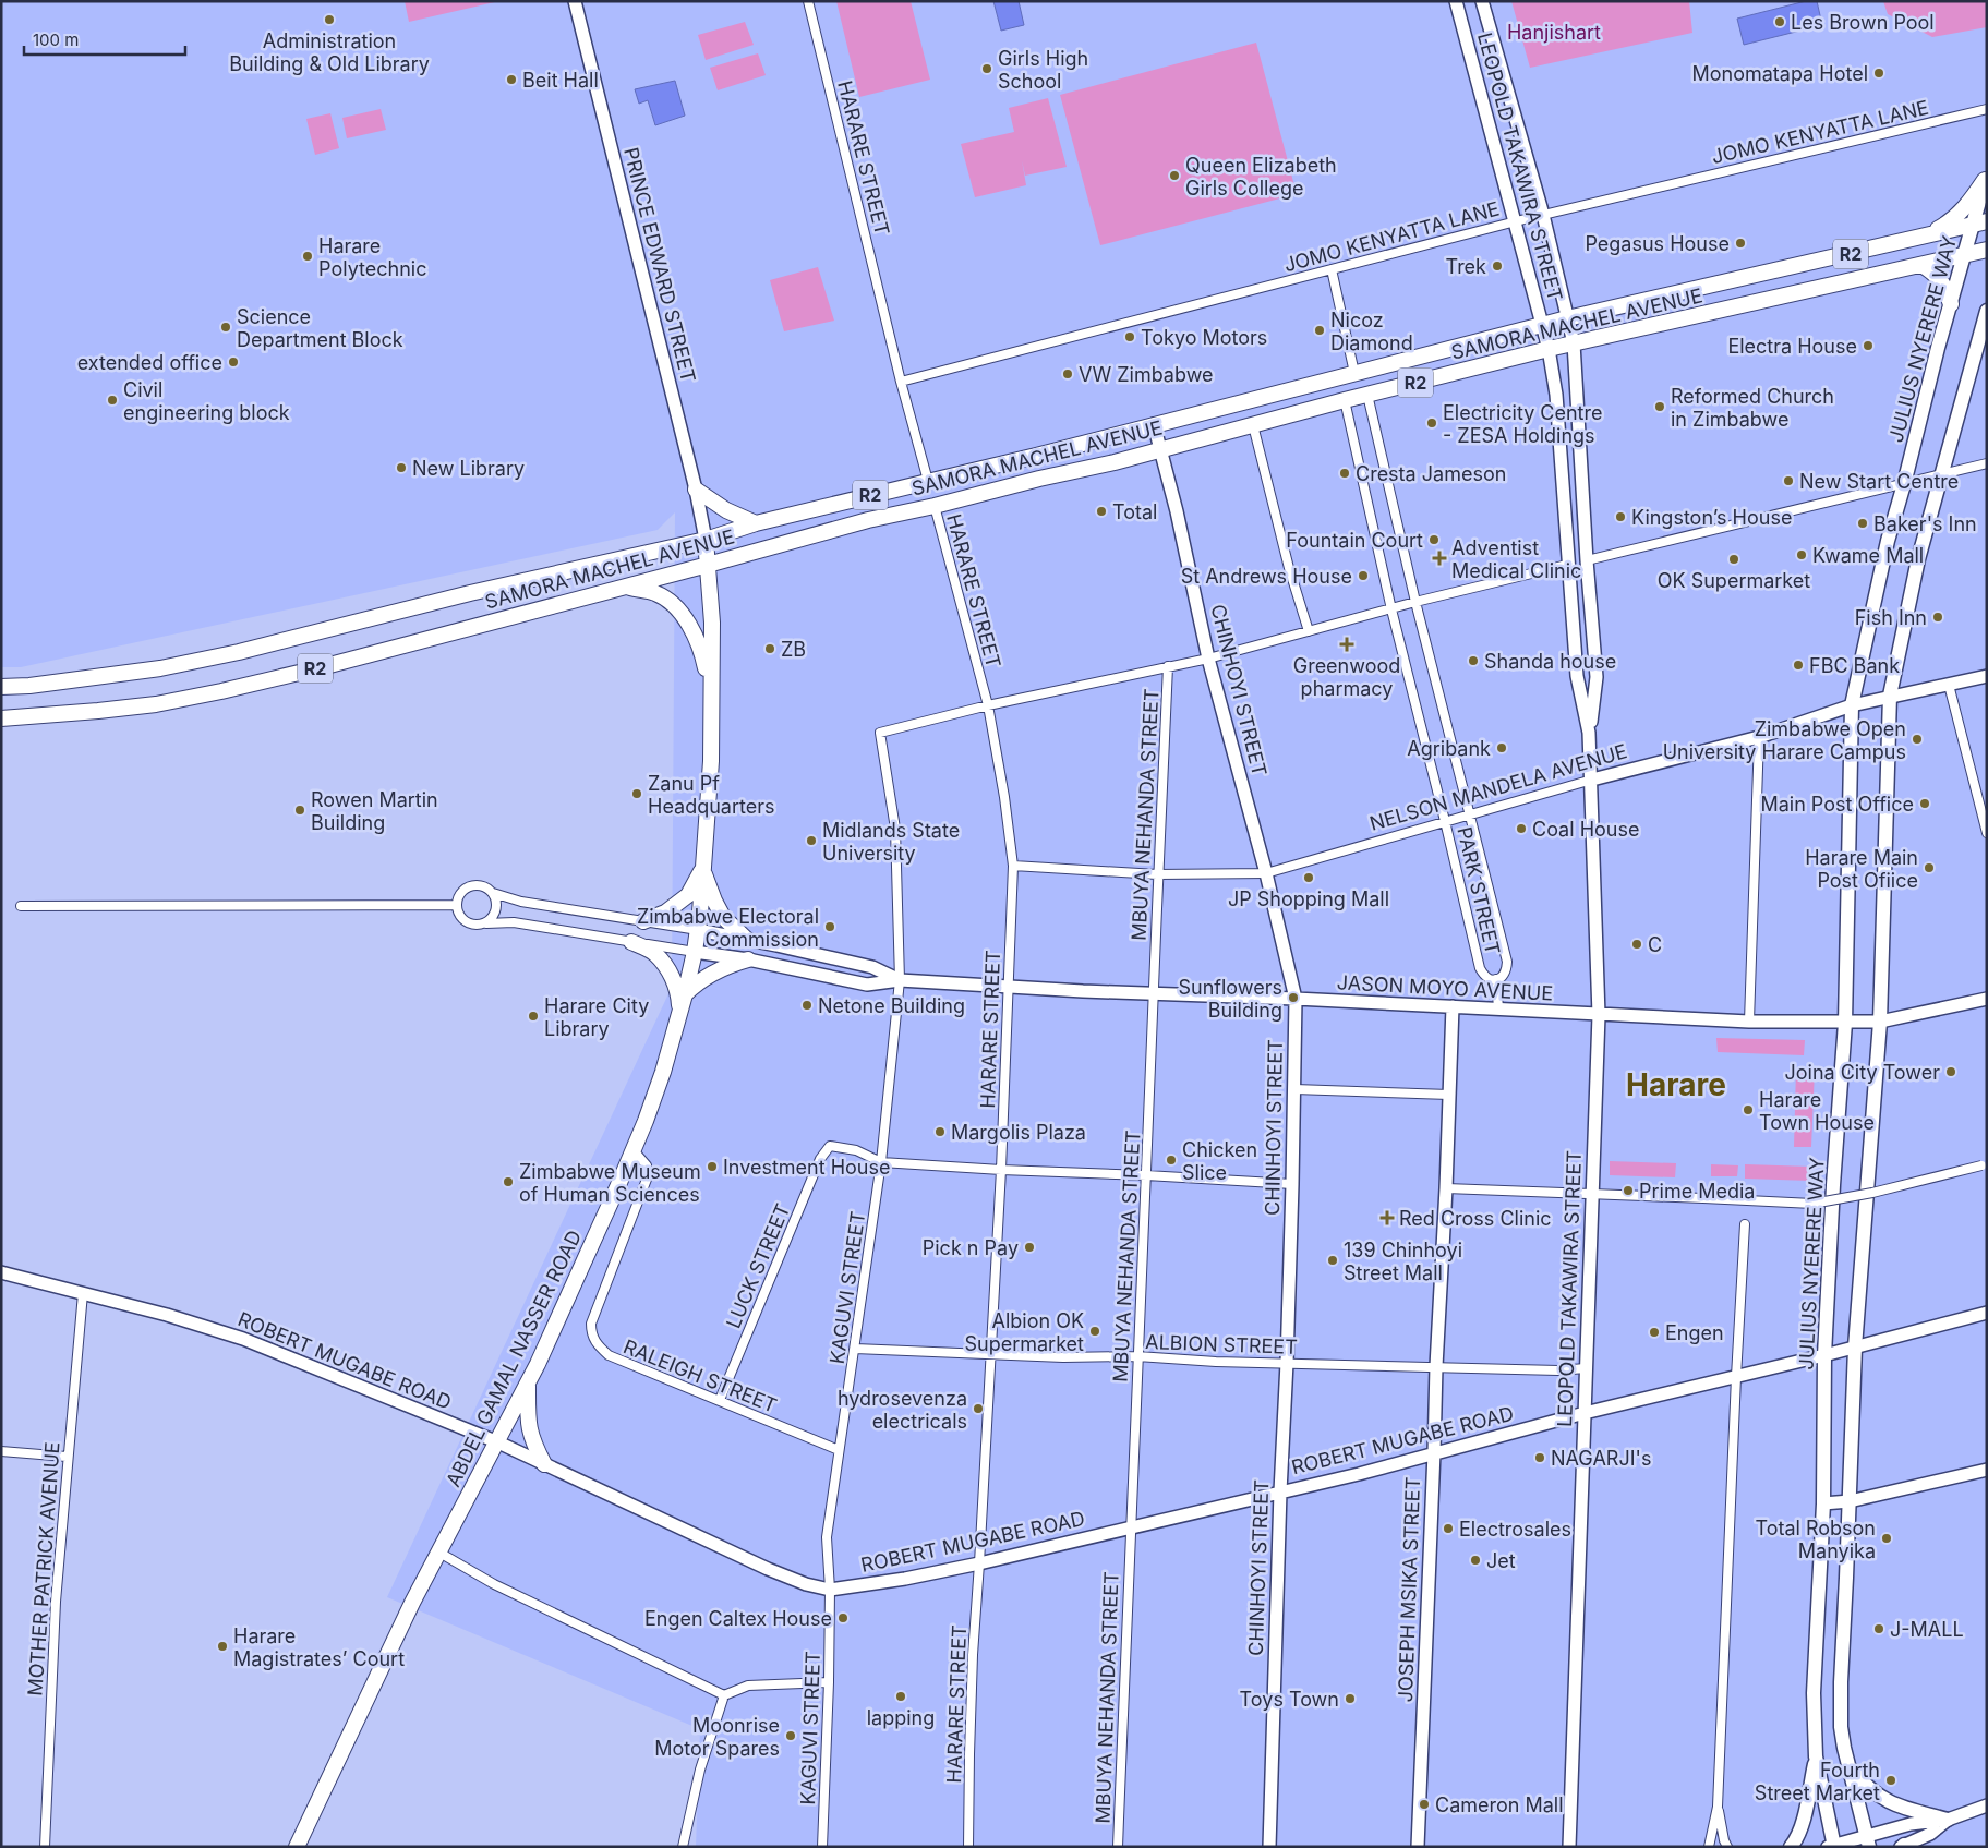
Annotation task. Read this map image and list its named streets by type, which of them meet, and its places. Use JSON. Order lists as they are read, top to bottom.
{
  "streets": {
    "highway": ["R2", "SAMORA MACHEL AVENUE", "ABDEL GAMAL NASSER ROAD"],
    "main road": ["JULIUS NYERERE WAY"],
    "street": [
      "JOMO KENYATTA LANE",
      "HARARE STREET",
      "LEOPOLD TAKAWIRA STREET",
      "PRINCE EDWARD STREET",
      "CHINHOYI STREET",
      "NELSON MANDELA AVENUE",
      "MBUYA NEHANDA STREET",
      "PARK STREET",
      "JASON MOYO AVENUE",
      "LUCK STREET",
      "KAGUVI STREET",
      "ALBION STREET",
      "ROBERT MUGABE ROAD",
      "RALEIGH STREET",
      "MOTHER PATRICK AVENUE",
      "JOSEPH MSIKA STREET"
    ]
  },
  "crossings": [
    ["JOMO KENYATTA LANE", "HARARE STREET"],
    ["JOMO KENYATTA LANE", "LEOPOLD TAKAWIRA STREET"],
    ["HARARE STREET", "SAMORA MACHEL AVENUE"],
    ["HARARE STREET", "NELSON MANDELA AVENUE"],
    ["HARARE STREET", "JASON MOYO AVENUE"],
    ["HARARE STREET", "KAGUVI STREET"],
    ["HARARE STREET", "ALBION STREET"],
    ["HARARE STREET", "ROBERT MUGABE ROAD"],
    ["LEOPOLD TAKAWIRA STREET", "SAMORA MACHEL AVENUE"],
    ["LEOPOLD TAKAWIRA STREET", "NELSON MANDELA AVENUE"],
    ["LEOPOLD TAKAWIRA STREET", "JASON MOYO AVENUE"],
    ["LEOPOLD TAKAWIRA STREET", "ALBION STREET"],
    ["LEOPOLD TAKAWIRA STREET", "ROBERT MUGABE ROAD"],
    ["PRINCE EDWARD STREET", "SAMORA MACHEL AVENUE"],
    ["PRINCE EDWARD STREET", "ABDEL GAMAL NASSER ROAD"],
    ["SAMORA MACHEL AVENUE", "JULIUS NYERERE WAY"],
    ["SAMORA MACHEL AVENUE", "CHINHOYI STREET"],
    ["SAMORA MACHEL AVENUE", "PARK STREET"],
    ["SAMORA MACHEL AVENUE", "ABDEL GAMAL NASSER ROAD"],
    ["JULIUS NYERERE WAY", "NELSON MANDELA AVENUE"],
    ["JULIUS NYERERE WAY", "JASON MOYO AVENUE"],
    ["JULIUS NYERERE WAY", "ROBERT MUGABE ROAD"],
    ["CHINHOYI STREET", "NELSON MANDELA AVENUE"],
    ["CHINHOYI STREET", "JASON MOYO AVENUE"],
    ["CHINHOYI STREET", "ALBION STREET"],
    ["CHINHOYI STREET", "ROBERT MUGABE ROAD"],
    ["NELSON MANDELA AVENUE", "MBUYA NEHANDA STREET"],
    ["NELSON MANDELA AVENUE", "PARK STREET"],
    ["MBUYA NEHANDA STREET", "JASON MOYO AVENUE"],
    ["MBUYA NEHANDA STREET", "ALBION STREET"],
    ["MBUYA NEHANDA STREET", "ROBERT MUGABE ROAD"],
    ["JASON MOYO AVENUE", "KAGUVI STREET"],
    ["JASON MOYO AVENUE", "ABDEL GAMAL NASSER ROAD"],
    ["JASON MOYO AVENUE", "JOSEPH MSIKA STREET"],
    ["LUCK STREET", "KAGUVI STREET"],
    ["LUCK STREET", "RALEIGH STREET"],
    ["KAGUVI STREET", "ALBION STREET"],
    ["KAGUVI STREET", "ROBERT MUGABE ROAD"],
    ["KAGUVI STREET", "RALEIGH STREET"],
    ["ALBION STREET", "JOSEPH MSIKA STREET"],
    ["ABDEL GAMAL NASSER ROAD", "ROBERT MUGABE ROAD"],
    ["ABDEL GAMAL NASSER ROAD", "RALEIGH STREET"],
    ["ROBERT MUGABE ROAD", "MOTHER PATRICK AVENUE"],
    ["ROBERT MUGABE ROAD", "JOSEPH MSIKA STREET"]
  ],
  "districts": ["Harare"],
  "parks": ["Hanjishart"],
  "places": {
    "other": [
      "Administration Building & Old Library",
      "Les Brown Pool",
      "Girls High School",
      "Monomatapa Hotel",
      "Beit Hall",
      "Queen Elizabeth Girls College",
      "Pegasus House",
      "Harare Polytechnic",
      "Trek",
      "Science Department Block",
      "Nicoz Diamond",
      "Tokyo Motors",
      "Electra House",
      "extended office",
      "VW Zimbabwe",
      "Civil engineering block",
      "Reformed Church in Zimbabwe",
      "Electricity Centre - ZESA Holdings",
      "New Library",
      "Cresta Jameson",
      "New Start Centre",
      "Total",
      "Kingston’s House",
      "Baker's Inn",
      "Fountain Court",
      "Kwame Mall",
      "OK Supermarket",
      "St Andrews House",
      "Fish Inn",
      "ZB",
      "Shanda house",
      "FBC Bank",
      "Zimbabwe Open University Harare Campus",
      "Agribank",
      "Zanu Pf Headquarters",
      "Main Post Office",
      "Rowen Martin Building",
      "Coal House",
      "Midlands State University",
      "Harare Main Post Ofiice",
      "JP Shopping Mall",
      "Zimbabwe Electoral Commission",
      "C",
      "Sunflowers Building",
      "Netone Building",
      "Harare City Library",
      "Joina City Tower",
      "Harare Town House",
      "Margolis Plaza",
      "Chicken Slice",
      "Investment House",
      "Zimbabwe Museum of Human Sciences",
      "Prime Media",
      "Pick n Pay",
      "139 Chinhoyi Street Mall",
      "Albion OK Supermarket",
      "Engen",
      "hydrosevenza electricals",
      "NAGARJI's",
      "Electrosales",
      "Total Robson Manyika",
      "Jet",
      "Engen Caltex House",
      "J-MALL",
      "Harare Magistrates’ Court",
      "lapping",
      "Toys Town",
      "Moonrise Motor Spares",
      "Fourth Street Market",
      "Cameron Mall"
    ],
    "health": ["Adventist Medical Clinic", "Greenwood pharmacy", "Red Cross Clinic"]
  },
  "scale_bar": "100 m"
}
